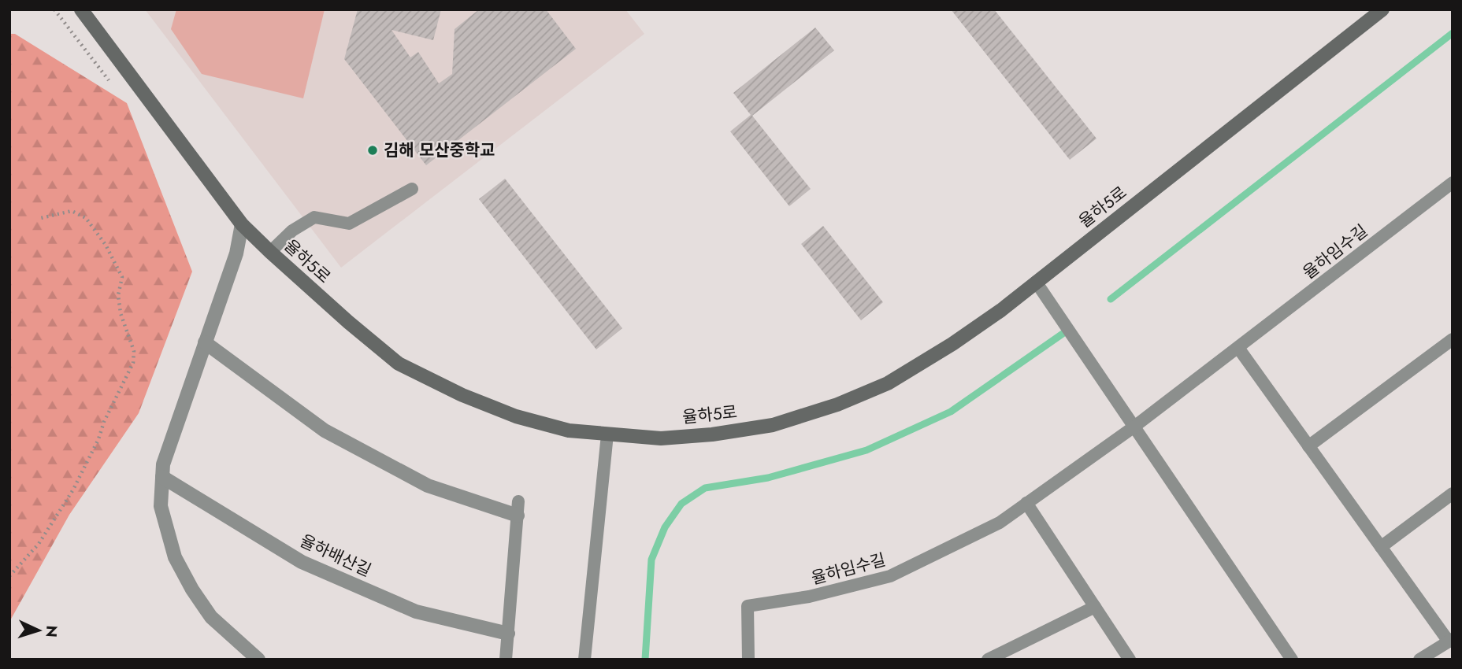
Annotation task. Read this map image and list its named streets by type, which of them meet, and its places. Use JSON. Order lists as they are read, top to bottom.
{
  "streets": {
    "street": ["율하5로", "율하배산길"],
    "lane": ["율하임수길"]
  },
  "places": ["김해 모산중학교"],
  "north": "right"
}
